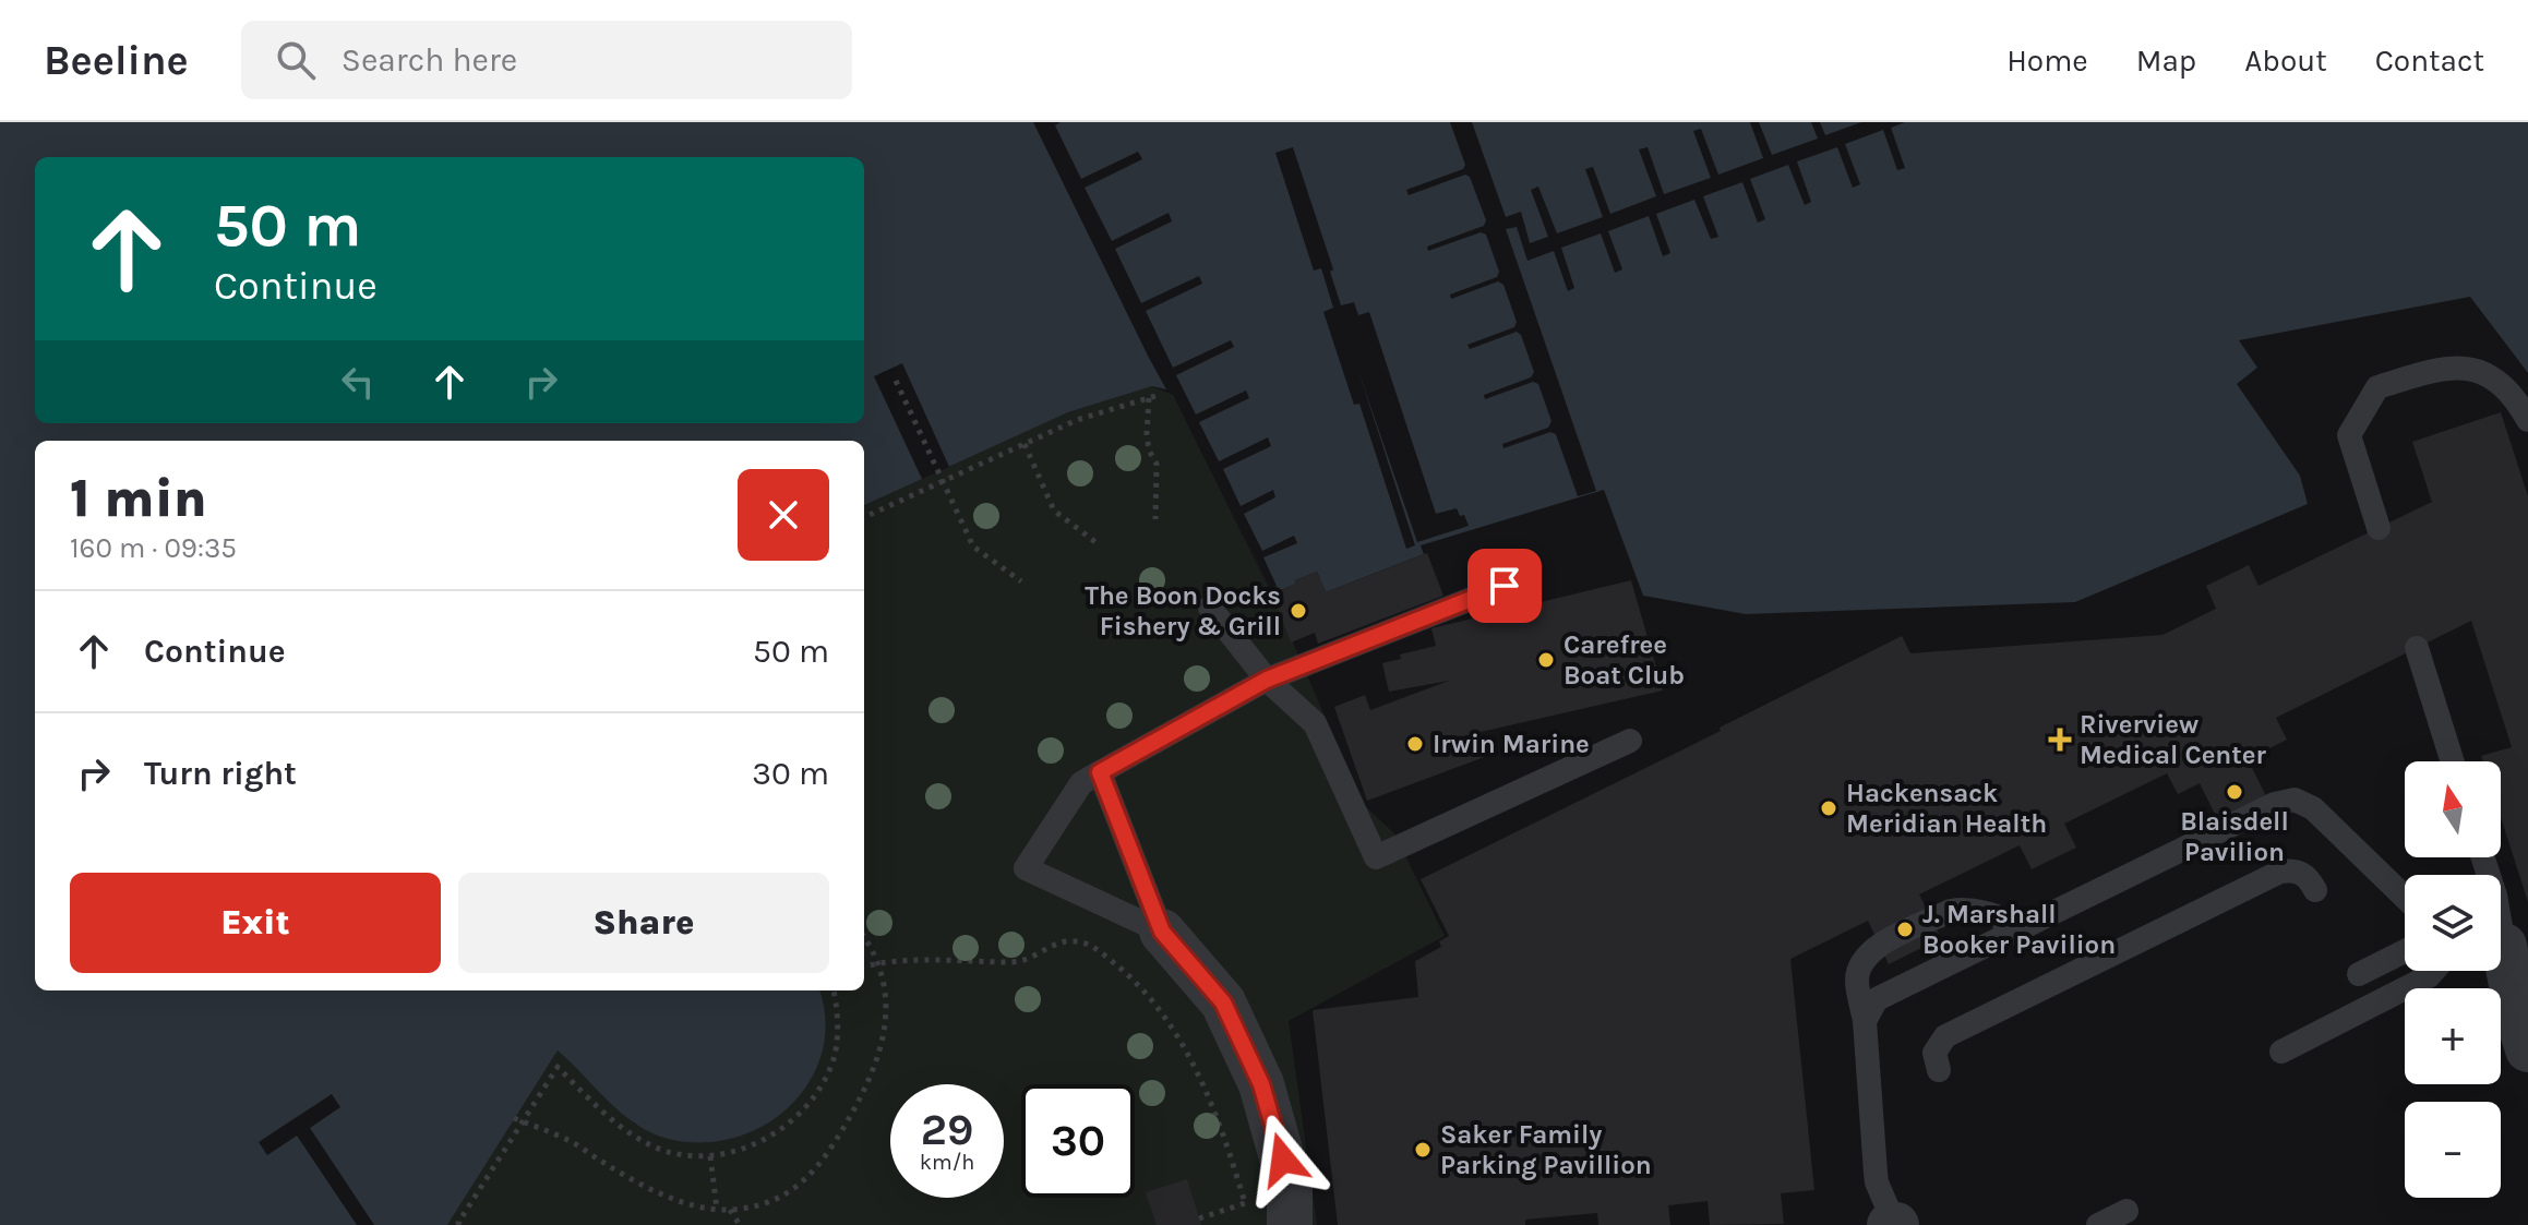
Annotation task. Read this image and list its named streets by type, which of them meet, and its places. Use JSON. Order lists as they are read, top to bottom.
{
  "places": {
    "other": [
      "The Boon Docks Fishery & Grill",
      "Carefree Boat Club",
      "Irwin Marine",
      "Blaisdell Pavilion",
      "Hackensack Meridian Health",
      "J. Marshall Booker Pavilion",
      "Saker Family Parking Pavillion"
    ],
    "health": ["Riverview Medical Center"]
  },
  "north": "top",
  "page": {
    "header": "Beeline",
    "search": "Search here",
    "nav": [
      "Home",
      "Map",
      "About",
      "Contact"
    ],
    "turn": ["50 m", "Continue"],
    "heading": ["1 min", "160 m · 09:35"],
    "list": [
      {
        "name": "Continue",
        "value": "50 m"
      },
      {
        "name": "Turn right",
        "value": "30 m"
      }
    ],
    "map_buttons": ["+", "−"],
    "buttons": ["Exit", "Share"],
    "speed": "29 km/h",
    "limit": "30"
  }
}
